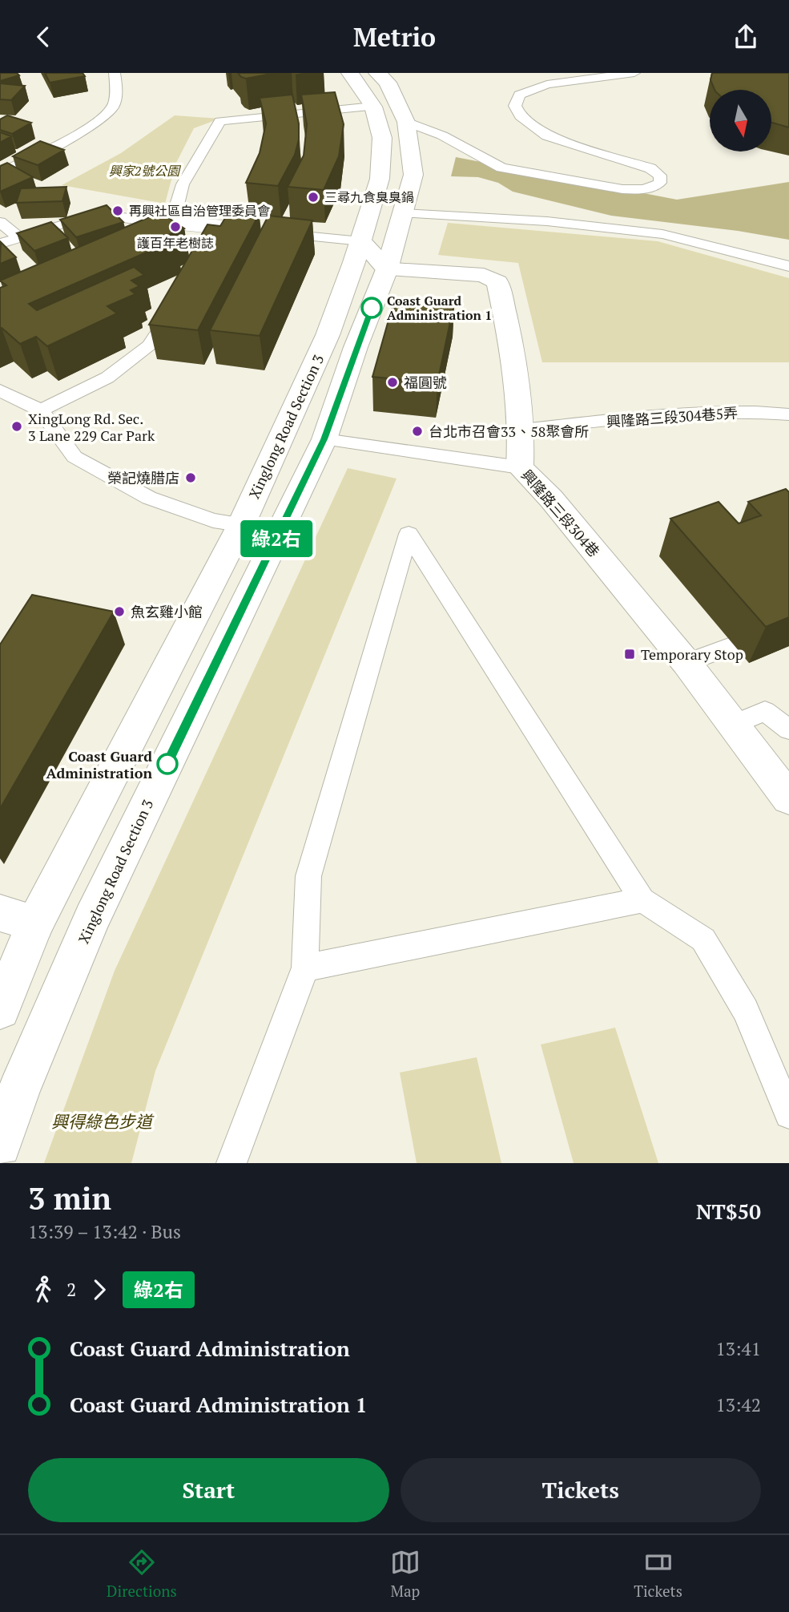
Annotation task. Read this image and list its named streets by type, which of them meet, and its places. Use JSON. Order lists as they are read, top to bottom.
{
  "streets": {
    "main road": ["Xinglong Road Section 3", "興隆路三段304巷"],
    "lane": ["興隆路三段304巷5弄"]
  },
  "crossings": [
    ["興隆路三段304巷5弄", "興隆路三段304巷"],
    ["Xinglong Road Section 3", "興隆路三段304巷"]
  ],
  "parks": ["興家2號公園", "興得綠色步道"],
  "places": {
    "other": [
      "三尋九食臭臭鍋",
      "再興社區自治管理委員會",
      "護百年老樹誌",
      "Coast Guard Administration 1",
      "福圓號",
      "XingLong Rd. Sec. 3 Lane 229 Car Park",
      "台北市召會33、58聚會所",
      "榮記燒腊店",
      "魚玄雞小館",
      "Coast Guard Administration"
    ],
    "transit": ["Temporary Stop"]
  },
  "lines": ["bus line 綠2右"],
  "north": "bottom",
  "page": {
    "header": "Metrio",
    "on_map": "綠2右",
    "heading": ["3 min", "13:39 – 13:42 · Bus", "NT$50"],
    "legs": ["2", "綠2右"],
    "list": [
      {
        "name": "Coast Guard Administration",
        "value": "13:41"
      },
      {
        "name": "Coast Guard Administration 1",
        "value": "13:42"
      }
    ],
    "buttons": ["Start", "Tickets"],
    "tabs": ["Directions", "Map", "Tickets"]
  }
}
